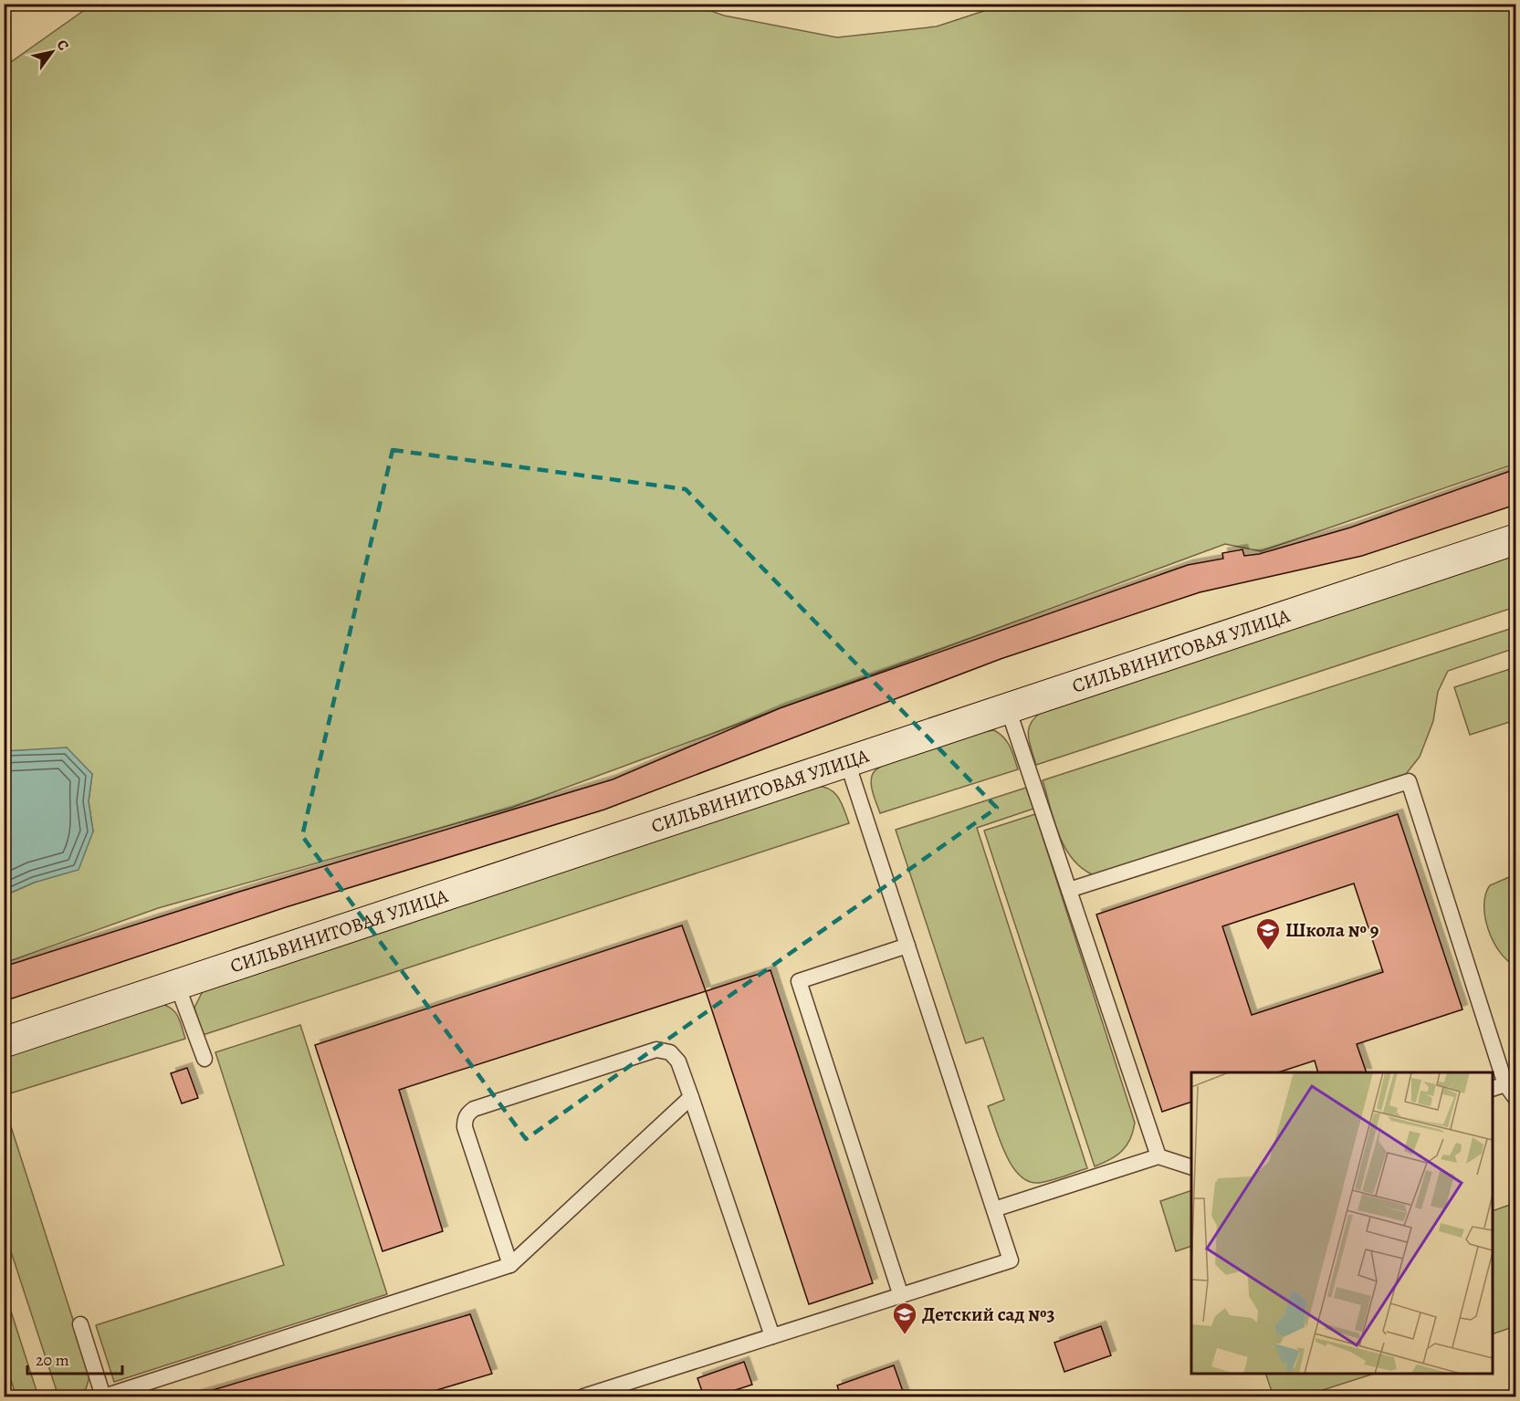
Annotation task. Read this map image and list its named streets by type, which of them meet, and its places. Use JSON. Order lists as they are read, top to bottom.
{
  "streets": {
    "street": ["СИЛЬВИНИТОВАЯ УЛИЦА"]
  },
  "places": {
    "school or university": ["Школа № 9", "Детский сад №3"]
  },
  "scale_bar": "20 m",
  "north": "top right"
}
